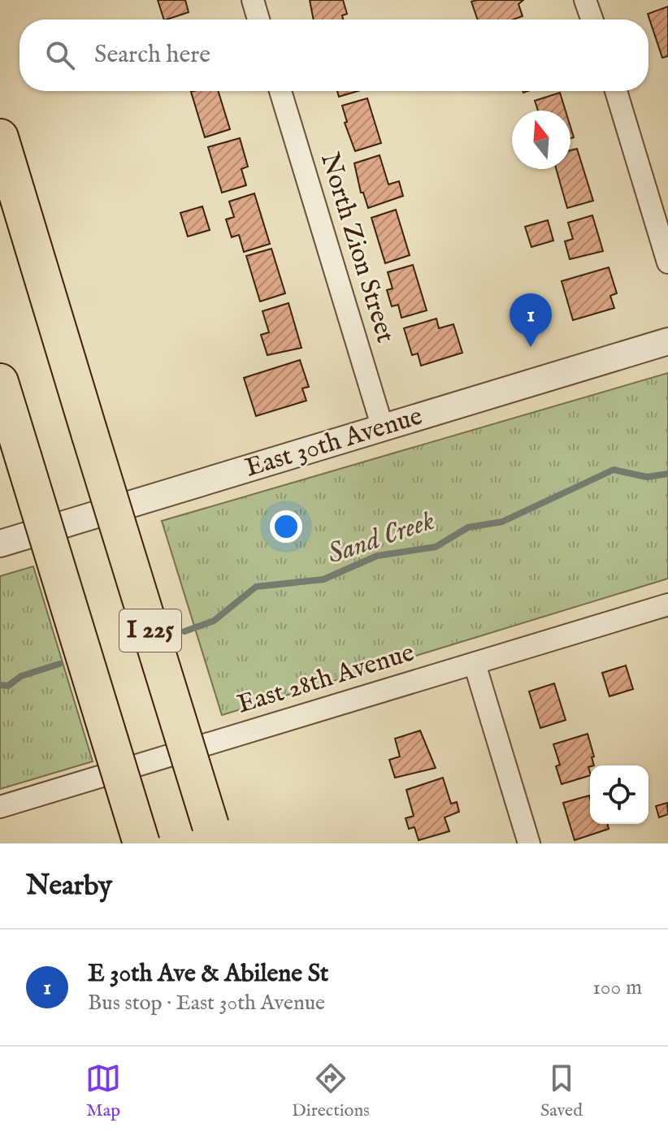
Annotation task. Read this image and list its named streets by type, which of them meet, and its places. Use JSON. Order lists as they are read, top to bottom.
{
  "streets": {
    "highway": ["I 225"],
    "street": ["North Zion Street", "East 30th Avenue", "East 28th Avenue"]
  },
  "crossings": [
    ["North Zion Street", "East 30th Avenue"]
  ],
  "water": ["Sand Creek"],
  "north": "top",
  "page": {
    "search": "Search here",
    "pins": "1",
    "heading": "Nearby",
    "list": [
      {
        "mark": "1",
        "name": "E 30th Ave & Abilene St",
        "note": "Bus stop · East 30th Avenue",
        "value": "100 m"
      }
    ],
    "nav": ["Map", "Directions", "Saved"]
  }
}
